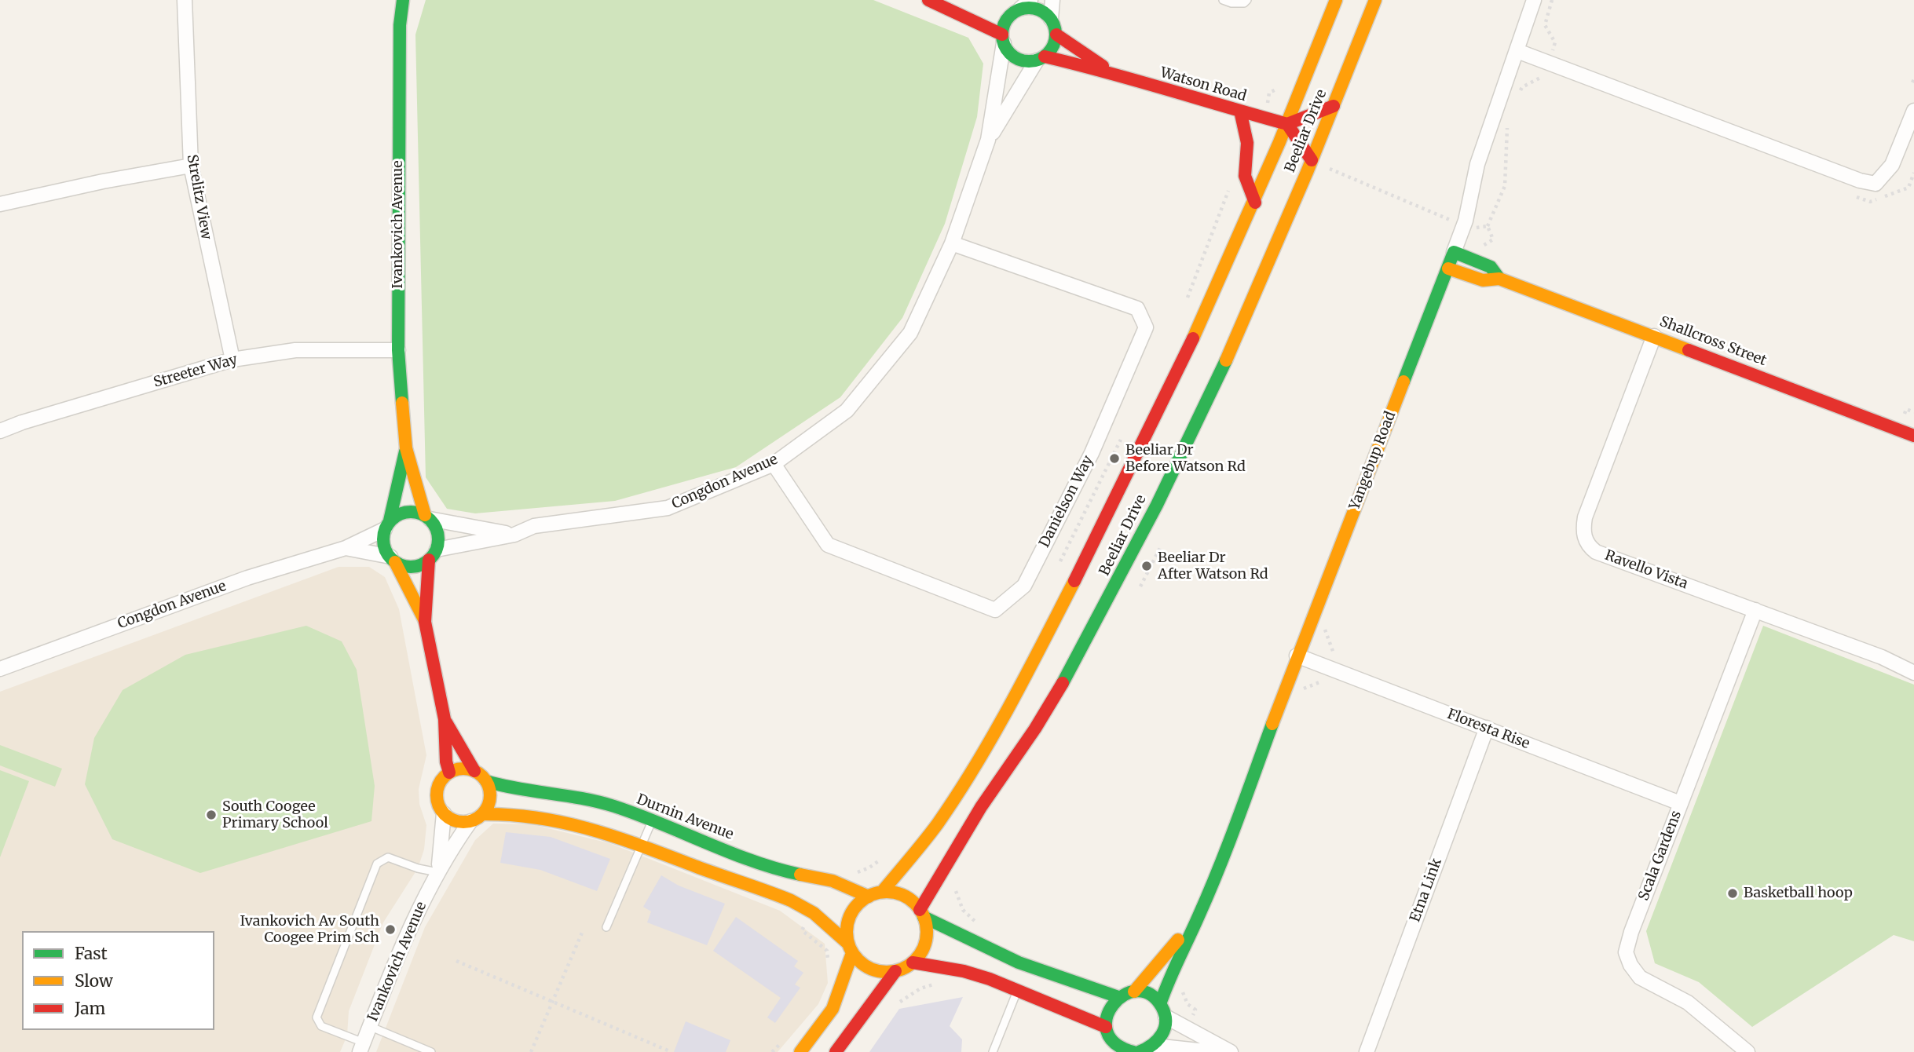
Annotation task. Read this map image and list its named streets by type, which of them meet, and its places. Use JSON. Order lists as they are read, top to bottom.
{
  "streets": {
    "main road": [
      "Watson Road",
      "Beeliar Drive",
      "Ivankovich Avenue",
      "Shallcross Street",
      "Yangebup Road",
      "Durnin Avenue"
    ],
    "street": [
      "Strelitz View",
      "Streeter Way",
      "Congdon Avenue",
      "Danielson Way",
      "Ravello Vista",
      "Floresta Rise",
      "Scala Gardens",
      "Etna Link"
    ]
  },
  "crossings": [
    ["Watson Road", "Beeliar Drive"],
    ["Watson Road", "Congdon Avenue"],
    ["Beeliar Drive", "Durnin Avenue"],
    ["Strelitz View", "Streeter Way"],
    ["Ivankovich Avenue", "Streeter Way"],
    ["Ivankovich Avenue", "Congdon Avenue"],
    ["Ivankovich Avenue", "Durnin Avenue"],
    ["Shallcross Street", "Yangebup Road"],
    ["Shallcross Street", "Ravello Vista"],
    ["Yangebup Road", "Floresta Rise"],
    ["Congdon Avenue", "Danielson Way"],
    ["Ravello Vista", "Scala Gardens"],
    ["Floresta Rise", "Scala Gardens"],
    ["Floresta Rise", "Etna Link"]
  ],
  "places": [
    "Beeliar Dr Before Watson Rd",
    "Beeliar Dr After Watson Rd",
    "South Coogee Primary School",
    "Basketball hoop",
    "Ivankovich Av South Coogee Prim Sch"
  ],
  "legend": ["Fast", "Slow", "Jam"]
}
